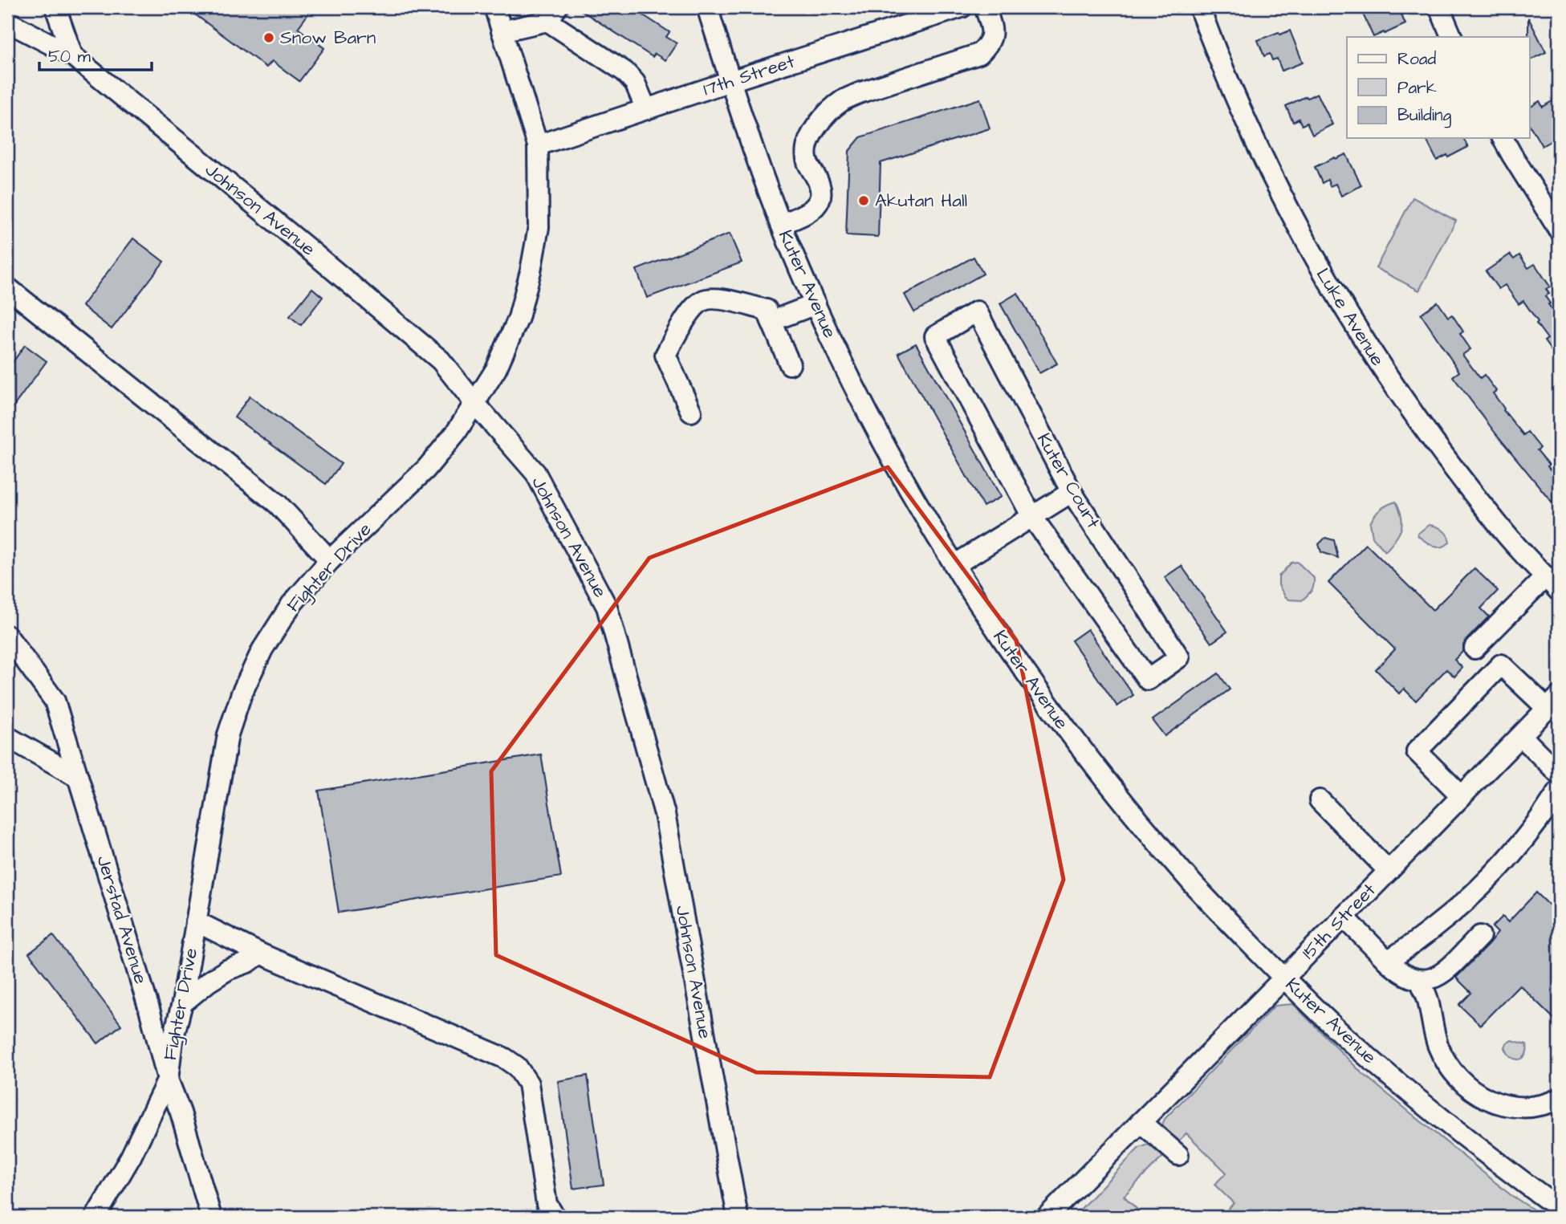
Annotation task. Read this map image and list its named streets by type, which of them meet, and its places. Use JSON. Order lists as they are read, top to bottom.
{
  "streets": {
    "street": [
      "17th Street",
      "Johnson Avenue",
      "Kuter Avenue",
      "Luke Avenue",
      "Kuter Court",
      "Fighter Drive",
      "Jerstad Avenue",
      "15th Street"
    ]
  },
  "crossings": [
    ["17th Street", "Kuter Avenue"],
    ["17th Street", "Fighter Drive"],
    ["Johnson Avenue", "Fighter Drive"],
    ["Kuter Avenue", "15th Street"],
    ["Fighter Drive", "Jerstad Avenue"]
  ],
  "places": ["Snow Barn", "Akutan Hall"],
  "legend": ["Road", "Park", "Building"],
  "scale_bar": "50 m"
}
